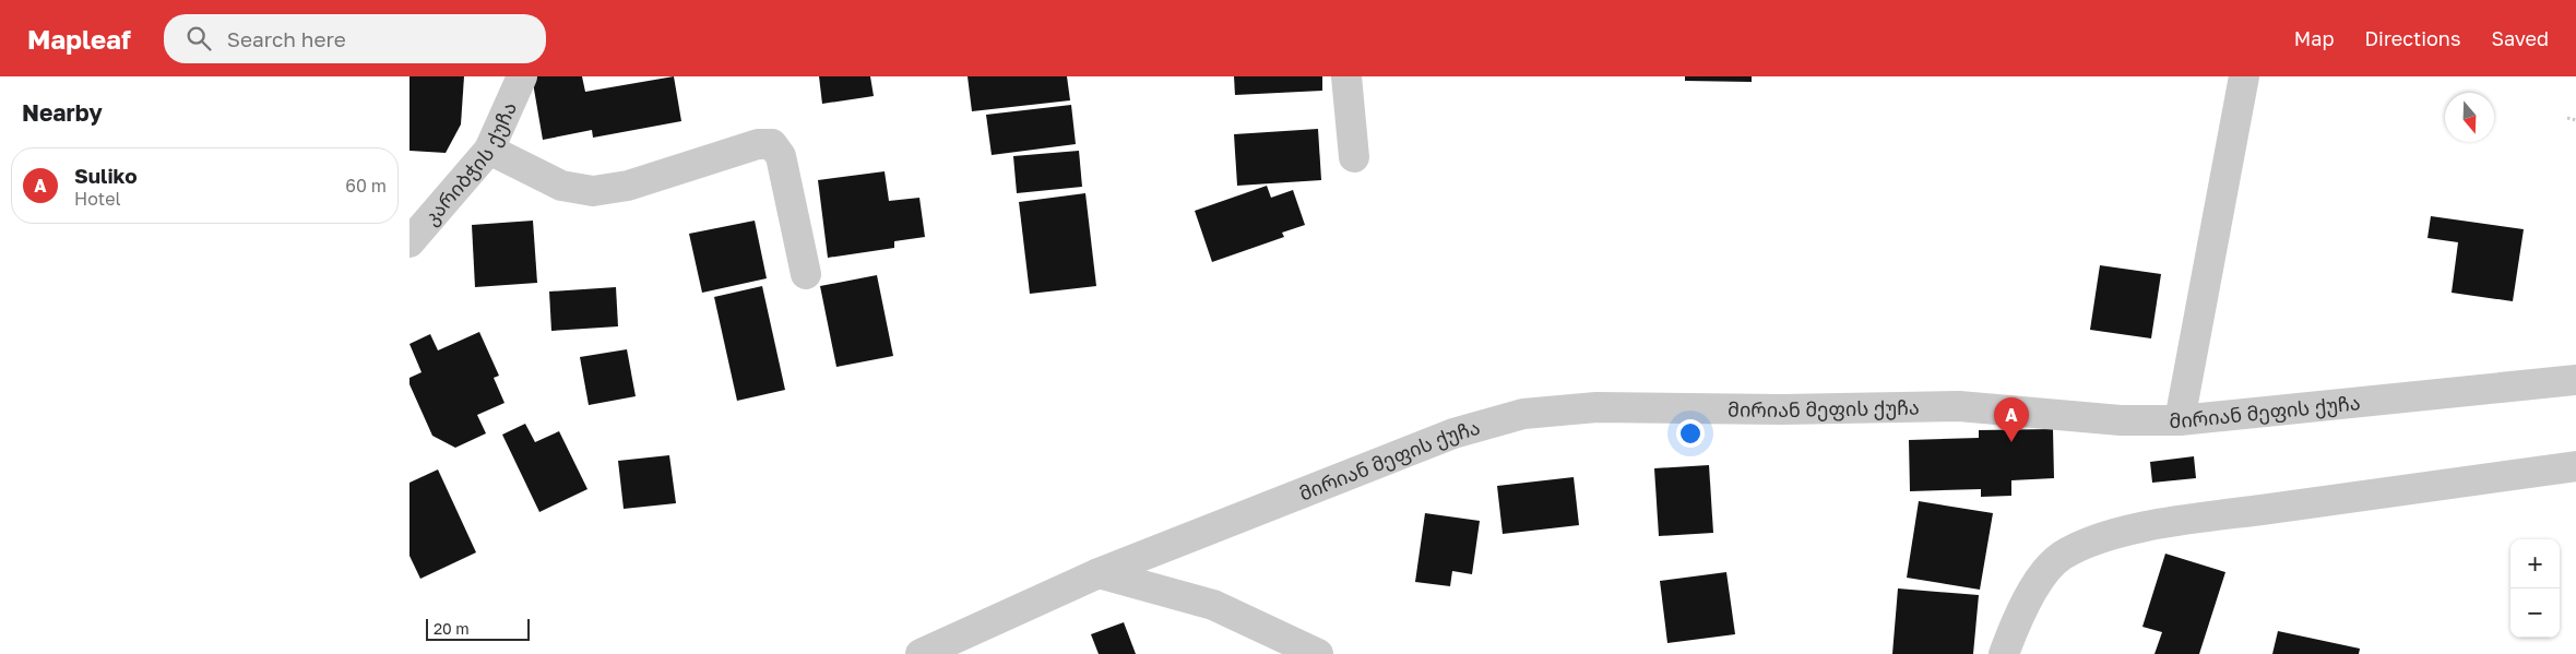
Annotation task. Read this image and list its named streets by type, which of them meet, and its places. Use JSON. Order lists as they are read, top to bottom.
{
  "streets": {
    "street": ["კარიბჭის ქუჩა", "მირიან მეფის ქუჩა"]
  },
  "scale_bar": "20 m",
  "north": "bottom",
  "page": {
    "header": "Mapleaf",
    "search": "Search here",
    "nav": ["Map", "Directions", "Saved"],
    "heading": "Nearby",
    "list": [
      {
        "mark": "A",
        "name": "Suliko",
        "note": "Hotel",
        "value": "60 m"
      }
    ],
    "pins": "A",
    "map_buttons": ["+", "−"],
    "scale": "20 m"
  }
}
